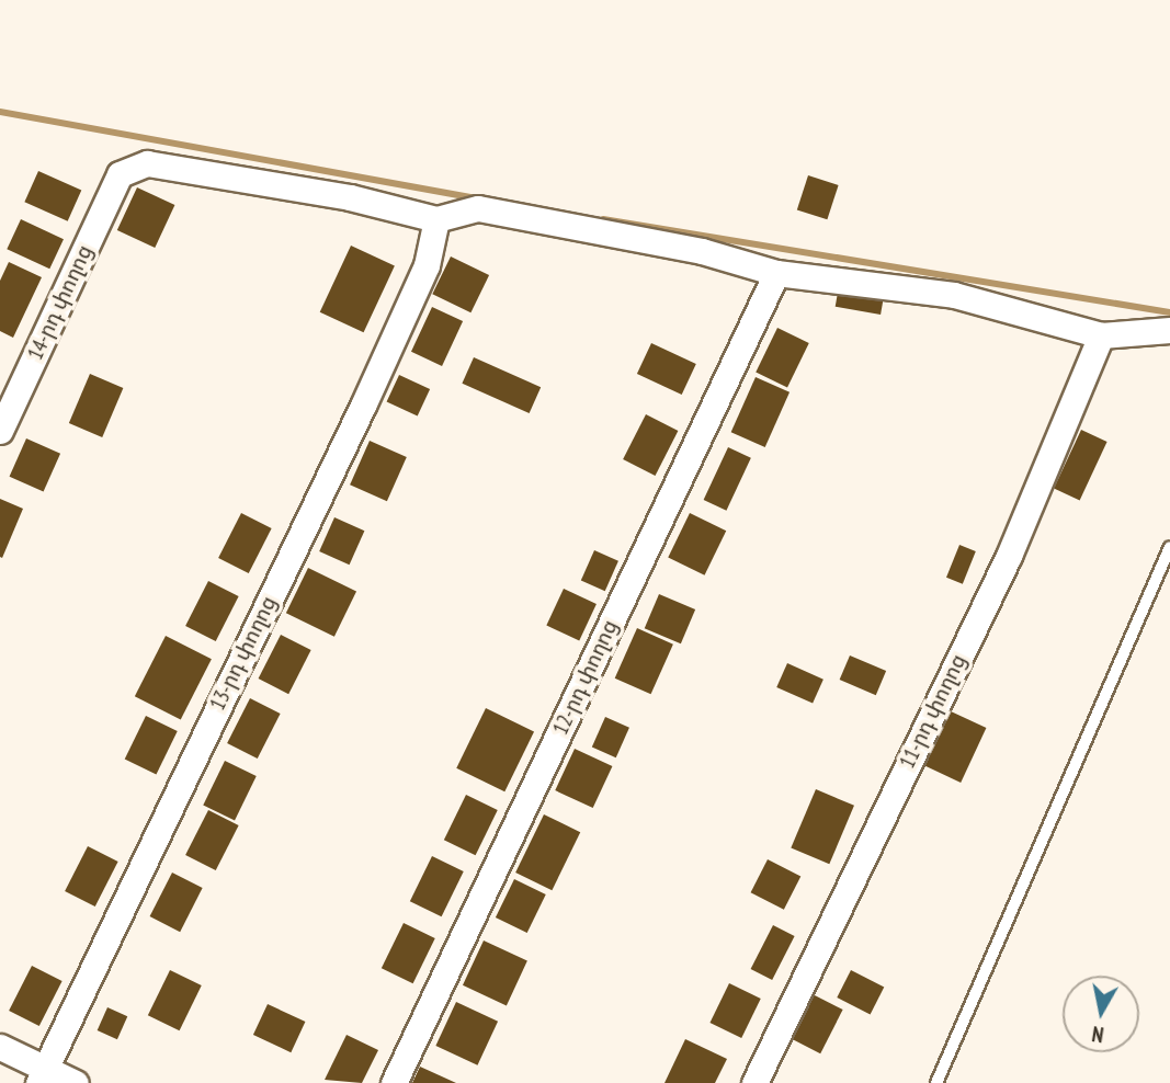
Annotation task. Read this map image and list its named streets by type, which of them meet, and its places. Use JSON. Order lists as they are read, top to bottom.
{
  "streets": {
    "street": [
      "14-րդ փողոց",
      "13-րդ փողոց",
      "12-րդ փողոց",
      "11-րդ փողոց"
    ]
  },
  "crossings": [
    ["14-րդ փողոց", "13-րդ փողոց"]
  ],
  "north": "bottom"
}
